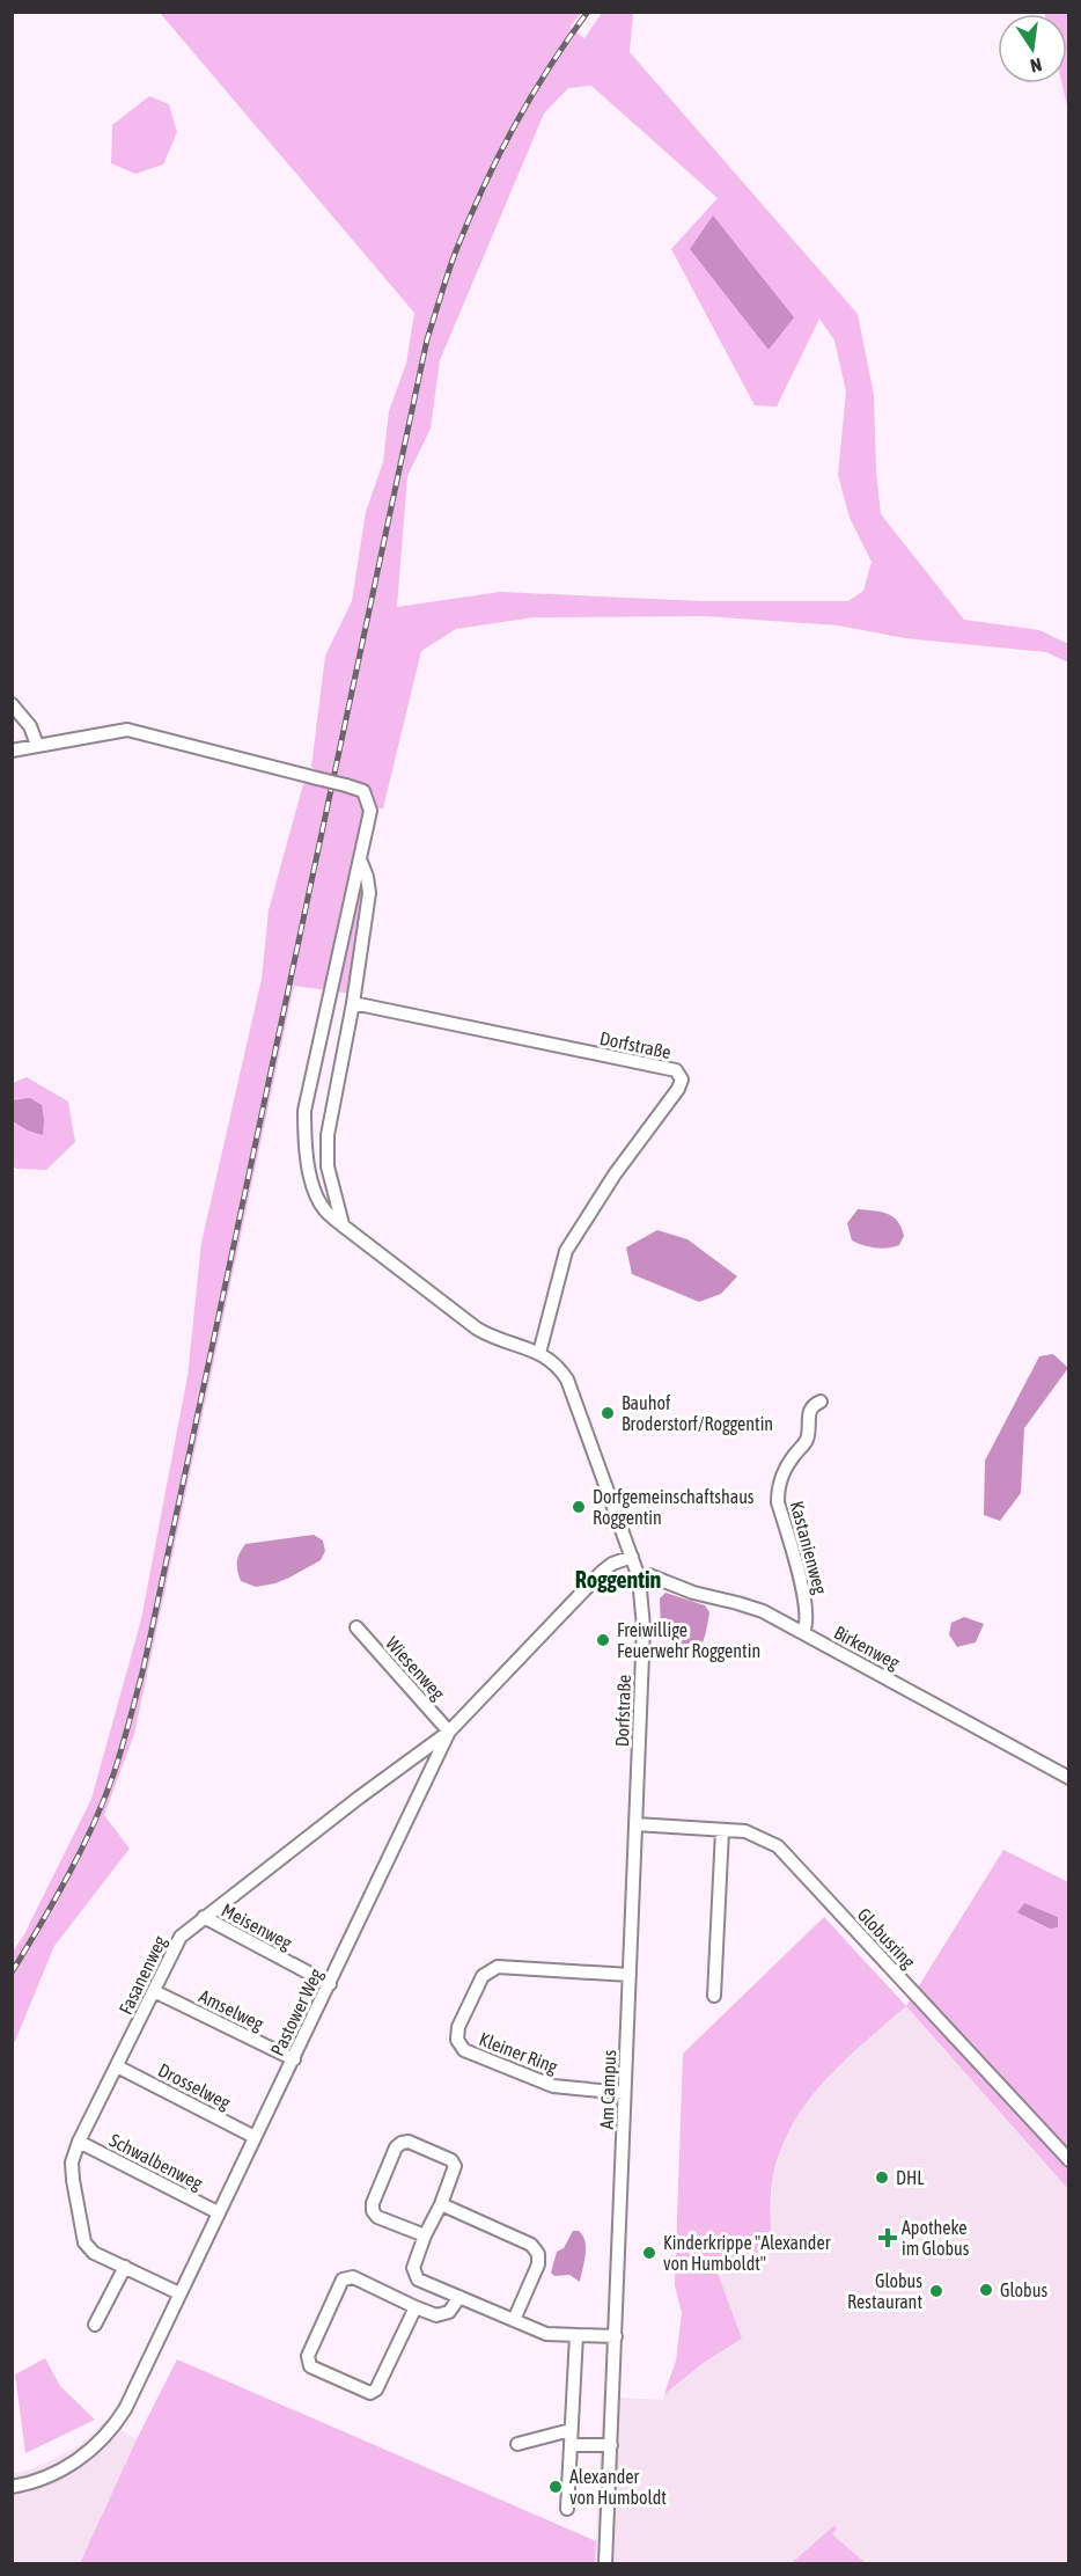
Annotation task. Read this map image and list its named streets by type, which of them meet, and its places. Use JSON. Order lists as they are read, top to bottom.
{
  "streets": {
    "street": [
      "Dorfstraße",
      "Kastanienweg",
      "Birkenweg",
      "Wiesenweg",
      "Meisenweg",
      "Globusring",
      "Fasanenweg",
      "Amselweg",
      "Pastower Weg",
      "Kleiner Ring",
      "Drosselweg",
      "Am Campus",
      "Schwalbenweg"
    ]
  },
  "crossings": [
    ["Dorfstraße", "Birkenweg"],
    ["Dorfstraße", "Globusring"],
    ["Dorfstraße", "Pastower Weg"],
    ["Dorfstraße", "Am Campus"],
    ["Kastanienweg", "Birkenweg"],
    ["Wiesenweg", "Fasanenweg"],
    ["Wiesenweg", "Pastower Weg"],
    ["Meisenweg", "Fasanenweg"],
    ["Meisenweg", "Pastower Weg"],
    ["Fasanenweg", "Amselweg"],
    ["Fasanenweg", "Pastower Weg"],
    ["Fasanenweg", "Drosselweg"],
    ["Fasanenweg", "Schwalbenweg"],
    ["Amselweg", "Pastower Weg"],
    ["Pastower Weg", "Drosselweg"],
    ["Pastower Weg", "Schwalbenweg"],
    ["Kleiner Ring", "Am Campus"]
  ],
  "districts": ["Roggentin"],
  "places": {
    "other": [
      "Bauhof Broderstorf/Roggentin",
      "Dorfgemeinschaftshaus Roggentin",
      "Freiwillige Feuerwehr Roggentin",
      "DHL",
      "Kinderkrippe \"Alexander von Humboldt\"",
      "Globus",
      "Globus Restaurant",
      "Alexander von Humboldt"
    ],
    "health": ["Apotheke im Globus"]
  },
  "north": "bottom"
}
